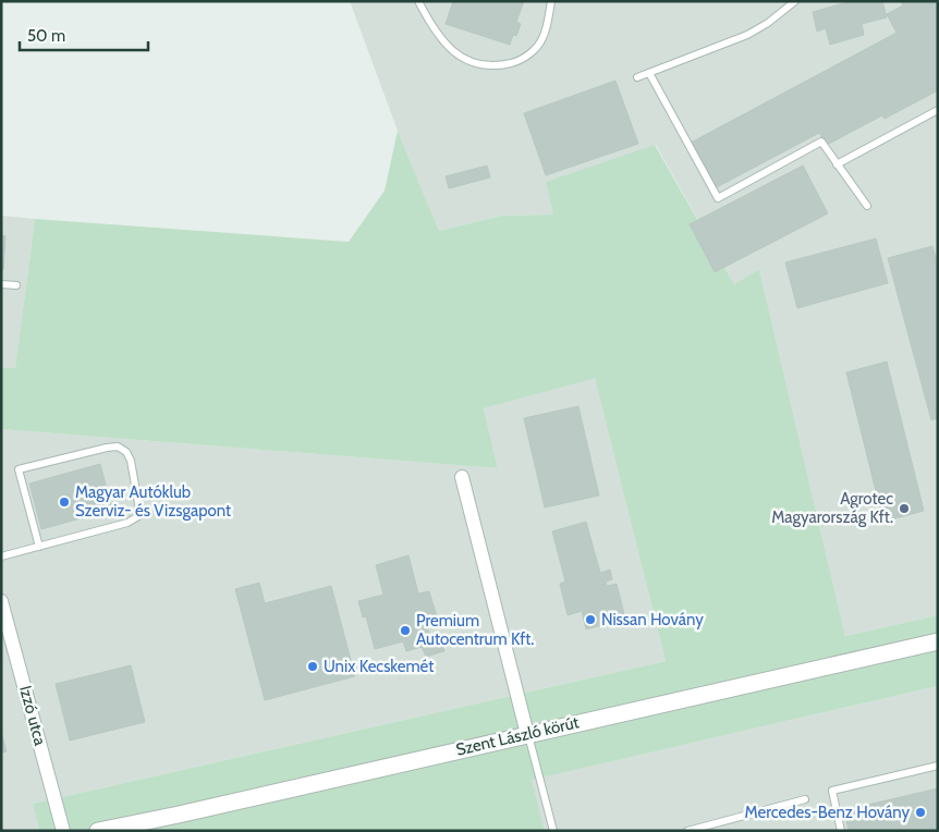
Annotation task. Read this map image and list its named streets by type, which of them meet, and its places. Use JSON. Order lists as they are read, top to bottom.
{
  "streets": {
    "street": ["Izzó utca", "Szent László körút"]
  },
  "places": [
    "Magyar Autóklub Szerviz- és Vizsgapont",
    "Agrotec Magyarország Kft.",
    "Nissan Hovány",
    "Premium Autocentrum Kft.",
    "Unix Kecskemét",
    "Mercedes-Benz Hovány"
  ],
  "scale_bar": "50 m"
}
